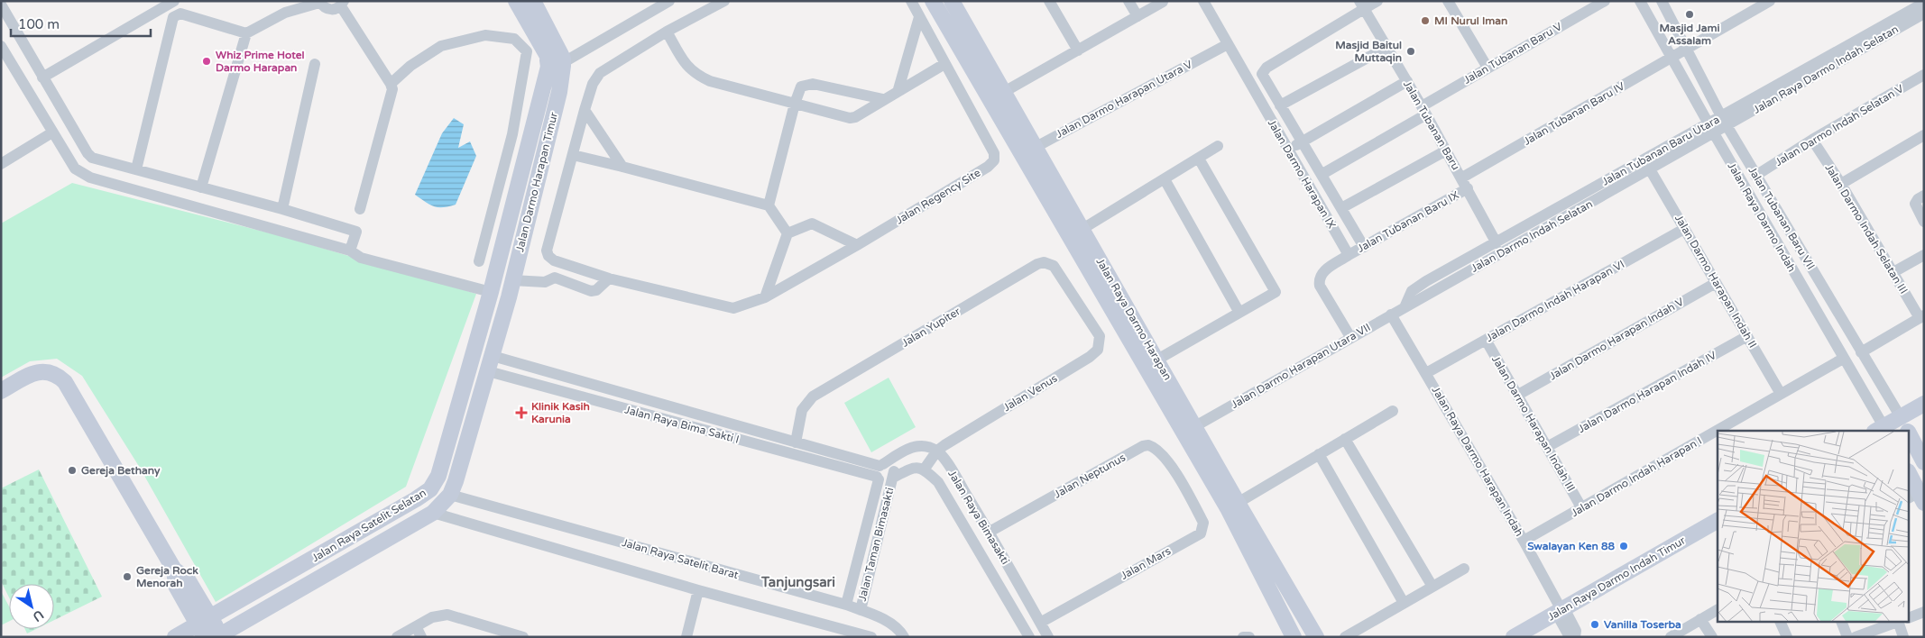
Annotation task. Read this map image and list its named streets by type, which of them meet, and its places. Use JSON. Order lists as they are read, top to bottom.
{
  "streets": {
    "street": [
      "Jalan Tubanan Baru V",
      "Jalan Raya Darmo Indah Selatan",
      "Jalan Darmo Harapan Utara V",
      "Jalan Tubanan Baru IV",
      "Jalan Tubanan Baru",
      "Jalan Darmo Indah Selatan V",
      "Jalan Tubanan Baru Utara",
      "Jalan Darmo Harapan IX",
      "Jalan Darmo Harapan Timur",
      "Jalan Regency Site",
      "Jalan Raya Darmo Indah",
      "Jalan Tubanan Baru VII",
      "Jalan Tubanan Baru IX",
      "Jalan Darmo Indah Selatan III",
      "Jalan Darmo Indah Selatan",
      "Jalan Darmo Harapan Indah II",
      "Jalan Darmo Indah Harapan VI",
      "Jalan Raya Darmo Harapan",
      "Jalan Yupiter",
      "Jalan Darmo Harapan Indah V",
      "Jalan Darmo Harapan Utara VII",
      "Jalan Darmo Harapan Indah IV",
      "Jalan Venus",
      "Jalan Darmo Harapan Indah III",
      "Jalan Raya Bima Sakti I",
      "Jalan Raya Darmo Harapan Indah",
      "Jalan Neptunus",
      "Jalan Darmo Indah Harapan I",
      "Jalan Raya Bimasakti",
      "Jalan Raya Satelit Selatan",
      "Jalan Taman Bimasakti",
      "Jalan Raya Satelit Barat",
      "Jalan Mars",
      "Jalan Raya Darmo Indah Timur"
    ]
  },
  "crossings": [
    ["Jalan Tubanan Baru V", "Jalan Tubanan Baru"],
    ["Jalan Raya Darmo Indah Selatan", "Jalan Tubanan Baru Utara"],
    ["Jalan Raya Darmo Indah Selatan", "Jalan Tubanan Baru VII"],
    ["Jalan Darmo Harapan Utara V", "Jalan Darmo Harapan IX"],
    ["Jalan Darmo Harapan Utara V", "Jalan Raya Darmo Harapan"],
    ["Jalan Tubanan Baru IV", "Jalan Tubanan Baru"],
    ["Jalan Tubanan Baru IV", "Jalan Raya Darmo Indah"],
    ["Jalan Tubanan Baru IV", "Jalan Tubanan Baru VII"],
    ["Jalan Tubanan Baru", "Jalan Tubanan Baru Utara"],
    ["Jalan Tubanan Baru", "Jalan Tubanan Baru IX"],
    ["Jalan Darmo Indah Selatan V", "Jalan Tubanan Baru VII"],
    ["Jalan Darmo Indah Selatan V", "Jalan Darmo Indah Selatan III"],
    ["Jalan Tubanan Baru Utara", "Jalan Raya Darmo Indah"],
    ["Jalan Tubanan Baru Utara", "Jalan Tubanan Baru VII"],
    ["Jalan Tubanan Baru Utara", "Jalan Darmo Indah Selatan"],
    ["Jalan Tubanan Baru Utara", "Jalan Darmo Harapan Utara VII"],
    ["Jalan Darmo Harapan IX", "Jalan Tubanan Baru IX"],
    ["Jalan Darmo Harapan Timur", "Jalan Raya Satelit Selatan"],
    ["Jalan Raya Darmo Indah", "Jalan Darmo Indah Selatan"],
    ["Jalan Raya Darmo Indah", "Jalan Darmo Indah Harapan I"],
    ["Jalan Darmo Indah Selatan", "Jalan Darmo Harapan Indah II"],
    ["Jalan Darmo Indah Selatan", "Jalan Darmo Harapan Utara VII"],
    ["Jalan Darmo Harapan Indah II", "Jalan Darmo Indah Harapan VI"],
    ["Jalan Darmo Harapan Indah II", "Jalan Darmo Harapan Indah V"],
    ["Jalan Darmo Harapan Indah II", "Jalan Darmo Harapan Indah IV"],
    ["Jalan Darmo Harapan Indah II", "Jalan Darmo Indah Harapan I"],
    ["Jalan Darmo Indah Harapan VI", "Jalan Darmo Harapan Indah III"],
    ["Jalan Darmo Indah Harapan VI", "Jalan Raya Darmo Harapan Indah"],
    ["Jalan Raya Darmo Harapan", "Jalan Darmo Harapan Utara VII"],
    ["Jalan Yupiter", "Jalan Venus"],
    ["Jalan Yupiter", "Jalan Raya Bima Sakti I"],
    ["Jalan Darmo Harapan Indah V", "Jalan Darmo Harapan Indah III"],
    ["Jalan Darmo Harapan Utara VII", "Jalan Raya Darmo Harapan Indah"],
    ["Jalan Darmo Harapan Indah IV", "Jalan Darmo Harapan Indah III"],
    ["Jalan Venus", "Jalan Raya Bimasakti"],
    ["Jalan Darmo Harapan Indah III", "Jalan Darmo Indah Harapan I"],
    ["Jalan Raya Bima Sakti I", "Jalan Raya Satelit Selatan"],
    ["Jalan Raya Bima Sakti I", "Jalan Taman Bimasakti"],
    ["Jalan Raya Darmo Harapan Indah", "Jalan Darmo Indah Harapan I"],
    ["Jalan Raya Darmo Harapan Indah", "Jalan Raya Darmo Indah Timur"],
    ["Jalan Neptunus", "Jalan Raya Bimasakti"],
    ["Jalan Neptunus", "Jalan Mars"],
    ["Jalan Raya Bimasakti", "Jalan Mars"],
    ["Jalan Raya Satelit Selatan", "Jalan Raya Satelit Barat"],
    ["Jalan Taman Bimasakti", "Jalan Raya Satelit Barat"]
  ],
  "districts": ["Tanjungsari"],
  "places": {
    "other": [
      "Masjid Jami Assalam",
      "MI Nurul Iman",
      "Masjid Baitul Muttaqin",
      "Whiz Prime Hotel Darmo Harapan",
      "Gereja Bethany",
      "Swalayan Ken 88",
      "Gereja Rock Menorah",
      "Vanilla Toserba"
    ],
    "health": ["Klinik Kasih Karunia"]
  },
  "scale_bar": "100 m",
  "north": "bottom right"
}
